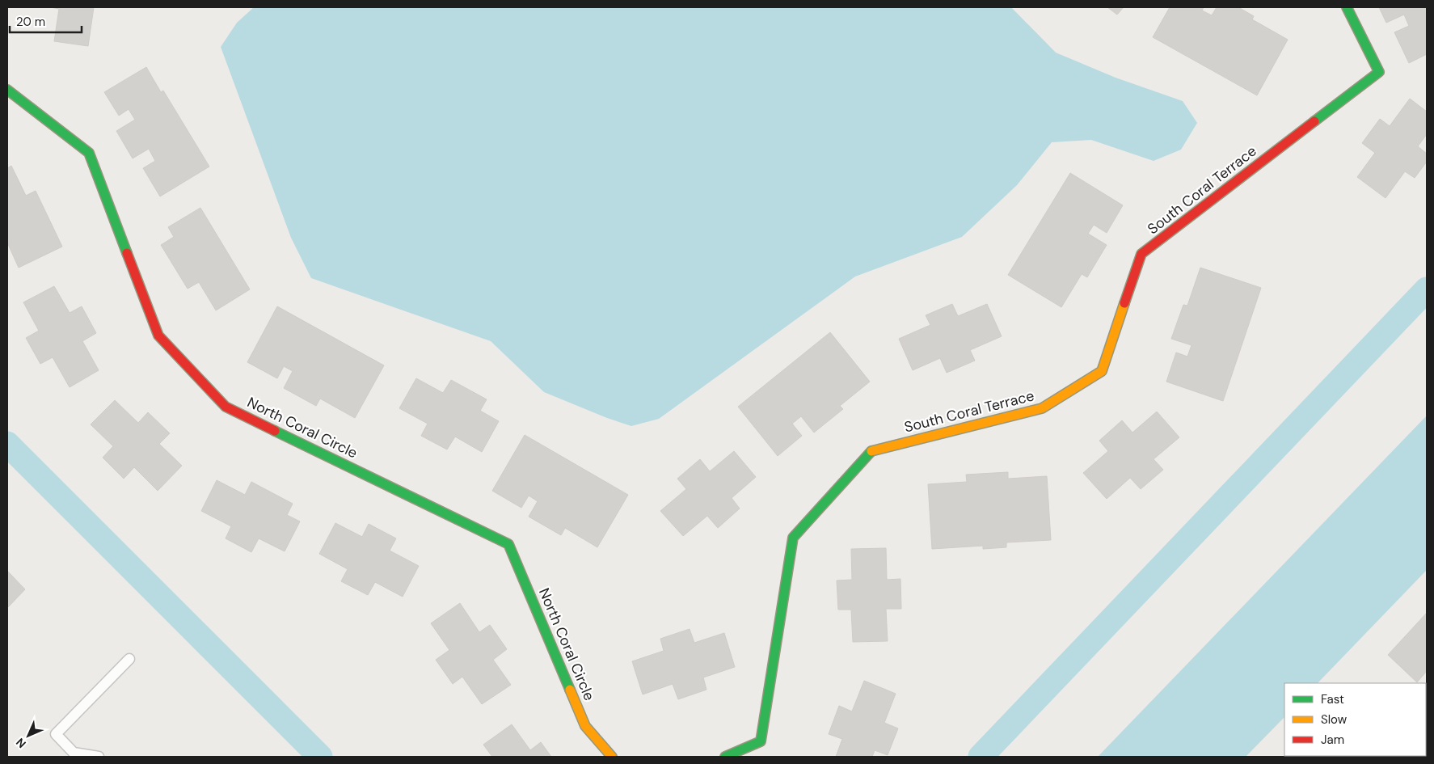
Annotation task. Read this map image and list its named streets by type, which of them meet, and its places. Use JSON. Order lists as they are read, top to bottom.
{
  "streets": {
    "street": ["South Coral Terrace", "North Coral Circle"]
  },
  "legend": ["Fast", "Slow", "Jam"],
  "scale_bar": "20 m",
  "north": "bottom left"
}
